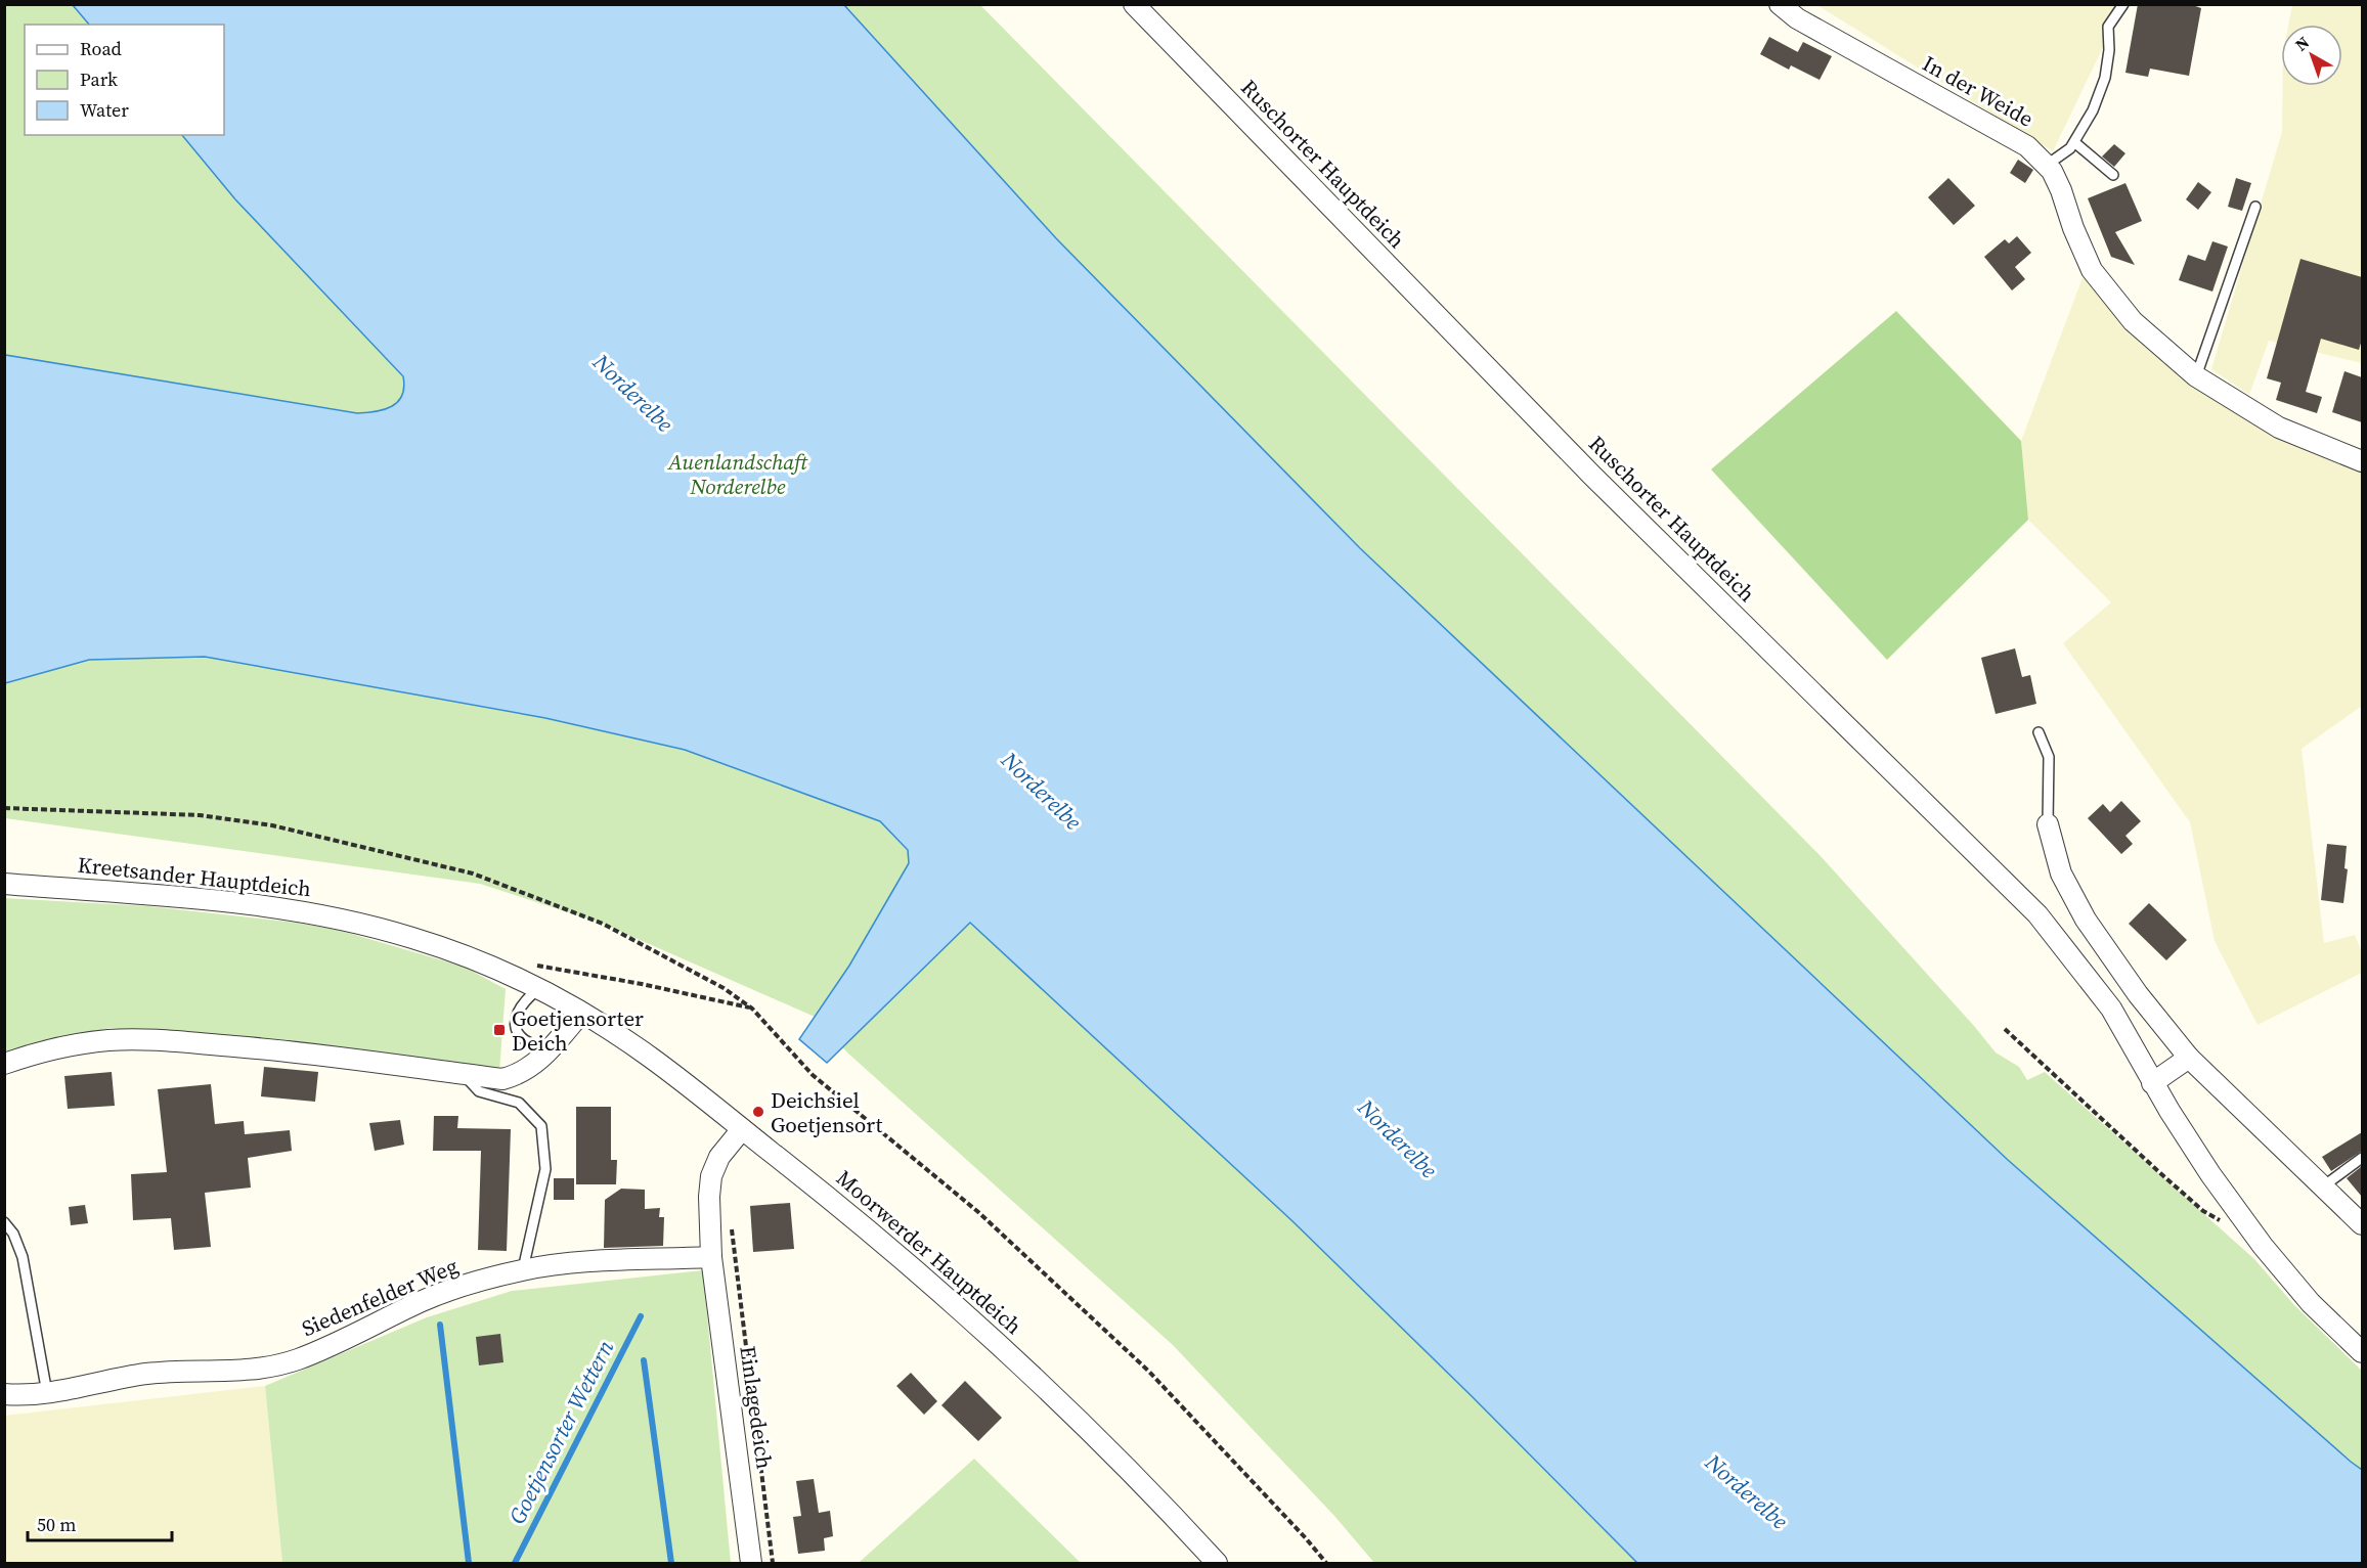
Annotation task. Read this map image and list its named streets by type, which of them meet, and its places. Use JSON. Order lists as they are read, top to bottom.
{
  "streets": {
    "street": [
      "In der Weide",
      "Ruschorter Hauptdeich",
      "Kreetsander Hauptdeich",
      "Moorwerder Hauptdeich",
      "Siedenfelder Weg",
      "Einlagedeich"
    ]
  },
  "crossings": [
    ["Kreetsander Hauptdeich", "Moorwerder Hauptdeich"],
    ["Siedenfelder Weg", "Einlagedeich"]
  ],
  "water": ["Norderelbe", "Goetjensorter Wettern"],
  "parks": ["Auenlandschaft Norderelbe"],
  "places": {
    "transit": ["Goetjensorter Deich"],
    "other": ["Deichsiel Goetjensort"]
  },
  "legend": ["Road", "Park", "Water"],
  "scale_bar": "50 m",
  "north": "top left"
}
